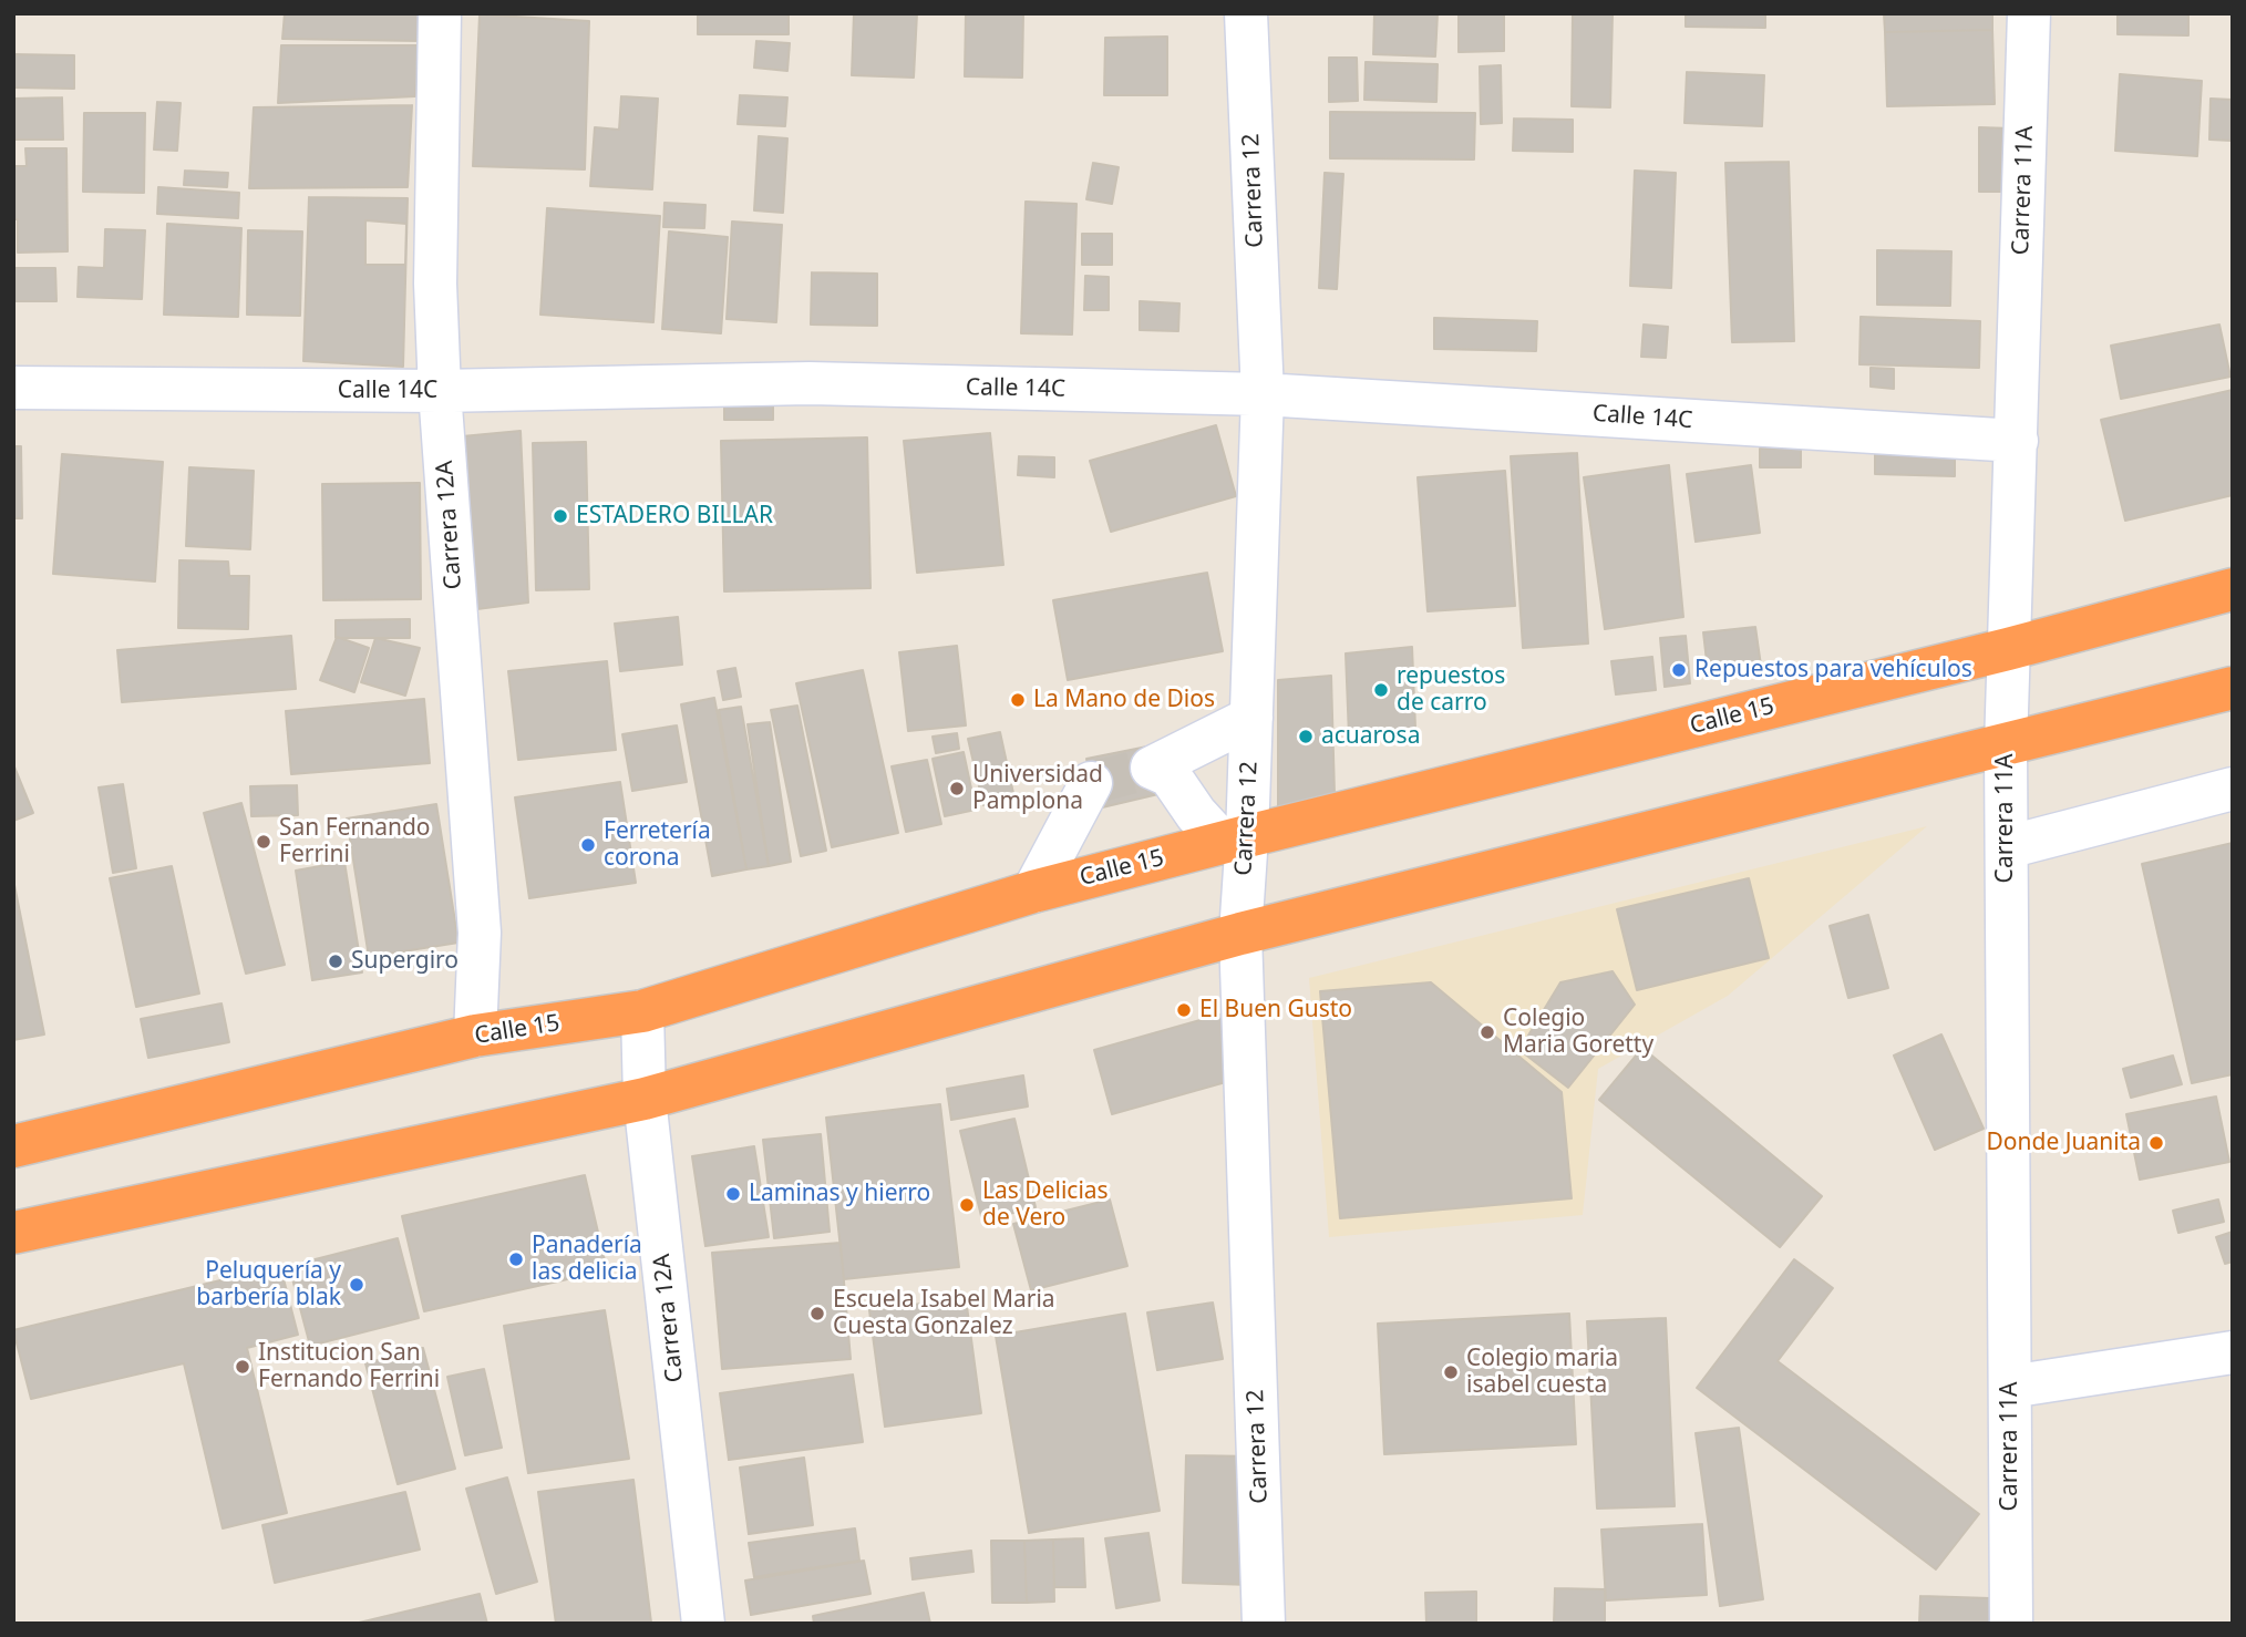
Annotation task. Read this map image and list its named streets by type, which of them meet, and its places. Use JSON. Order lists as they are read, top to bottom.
{
  "streets": {
    "highway": ["Calle 15"],
    "street": [
      "Carrera 12",
      "Carrera 11A",
      "Calle 14C",
      "Carrera 12A"
    ]
  },
  "crossings": [
    ["Carrera 12", "Calle 14C"],
    ["Carrera 12", "Calle 15"],
    ["Carrera 11A", "Calle 14C"],
    ["Carrera 11A", "Calle 15"],
    ["Calle 14C", "Carrera 12A"],
    ["Carrera 12A", "Calle 15"]
  ],
  "places": [
    "ESTADERO BILLAR",
    "Repuestos para vehículos",
    "repuestos de carro",
    "La Mano de Dios",
    "acuarosa",
    "Universidad Pamplona",
    "San Fernando Ferrini",
    "Ferretería corona",
    "Supergiro",
    "El Buen Gusto",
    "Colegio Maria Goretty",
    "Donde Juanita",
    "Laminas y hierro",
    "Las Delicias de Vero",
    "Panadería las delicia",
    "Peluquería y barbería blak",
    "Escuela Isabel Maria Cuesta Gonzalez",
    "Institucion San Fernando Ferrini",
    "Colegio maria isabel cuesta"
  ]
}
